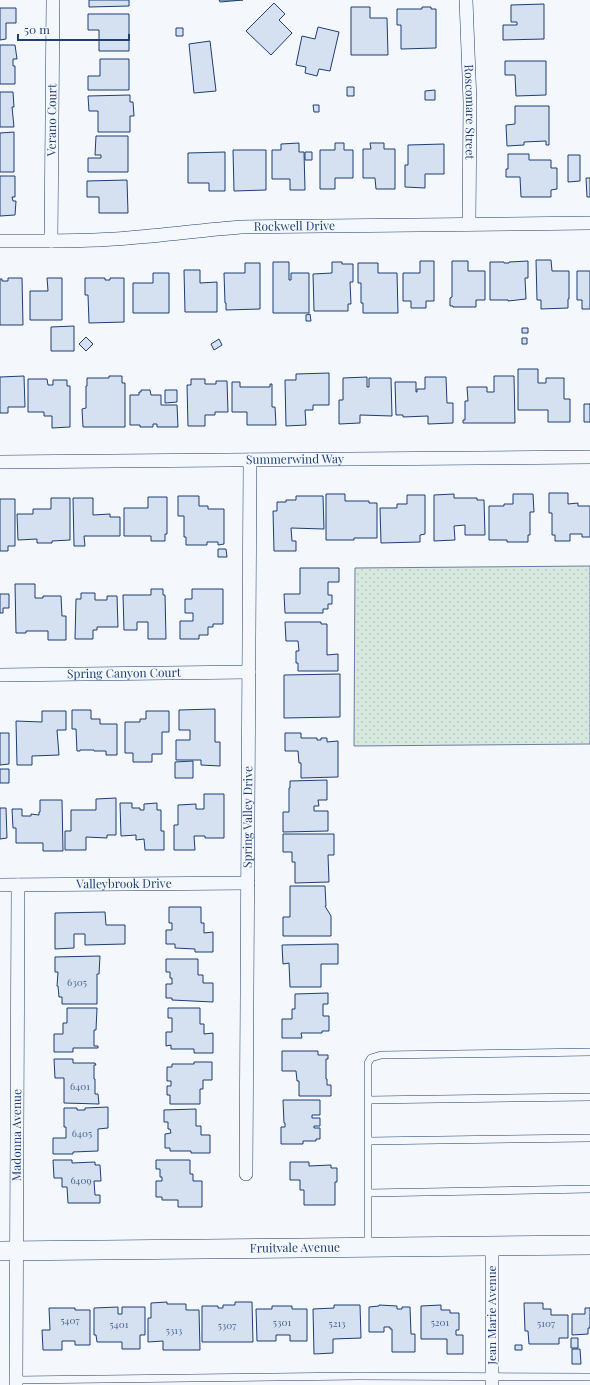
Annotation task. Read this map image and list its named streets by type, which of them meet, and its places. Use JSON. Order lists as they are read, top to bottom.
{
  "streets": {
    "main road": ["Fruitvale Avenue"],
    "street": [
      "Roscomare Street",
      "Verano Court",
      "Rockwell Drive",
      "Summerwind Way",
      "Spring Canyon Court",
      "Spring Valley Drive",
      "Valleybrook Drive",
      "Madonna Avenue",
      "Jean Marie Avenue"
    ]
  },
  "crossings": [
    ["Roscomare Street", "Rockwell Drive"],
    ["Verano Court", "Rockwell Drive"],
    ["Summerwind Way", "Spring Valley Drive"],
    ["Spring Canyon Court", "Spring Valley Drive"],
    ["Spring Valley Drive", "Valleybrook Drive"],
    ["Valleybrook Drive", "Madonna Avenue"],
    ["Madonna Avenue", "Fruitvale Avenue"],
    ["Fruitvale Avenue", "Jean Marie Avenue"]
  ],
  "house_numbers": [
    "6305",
    "6401",
    "6405",
    "6409",
    "5407",
    "5301",
    "5201",
    "5213",
    "5107",
    "5401",
    "5307",
    "5313"
  ],
  "scale_bar": "50 m"
}
